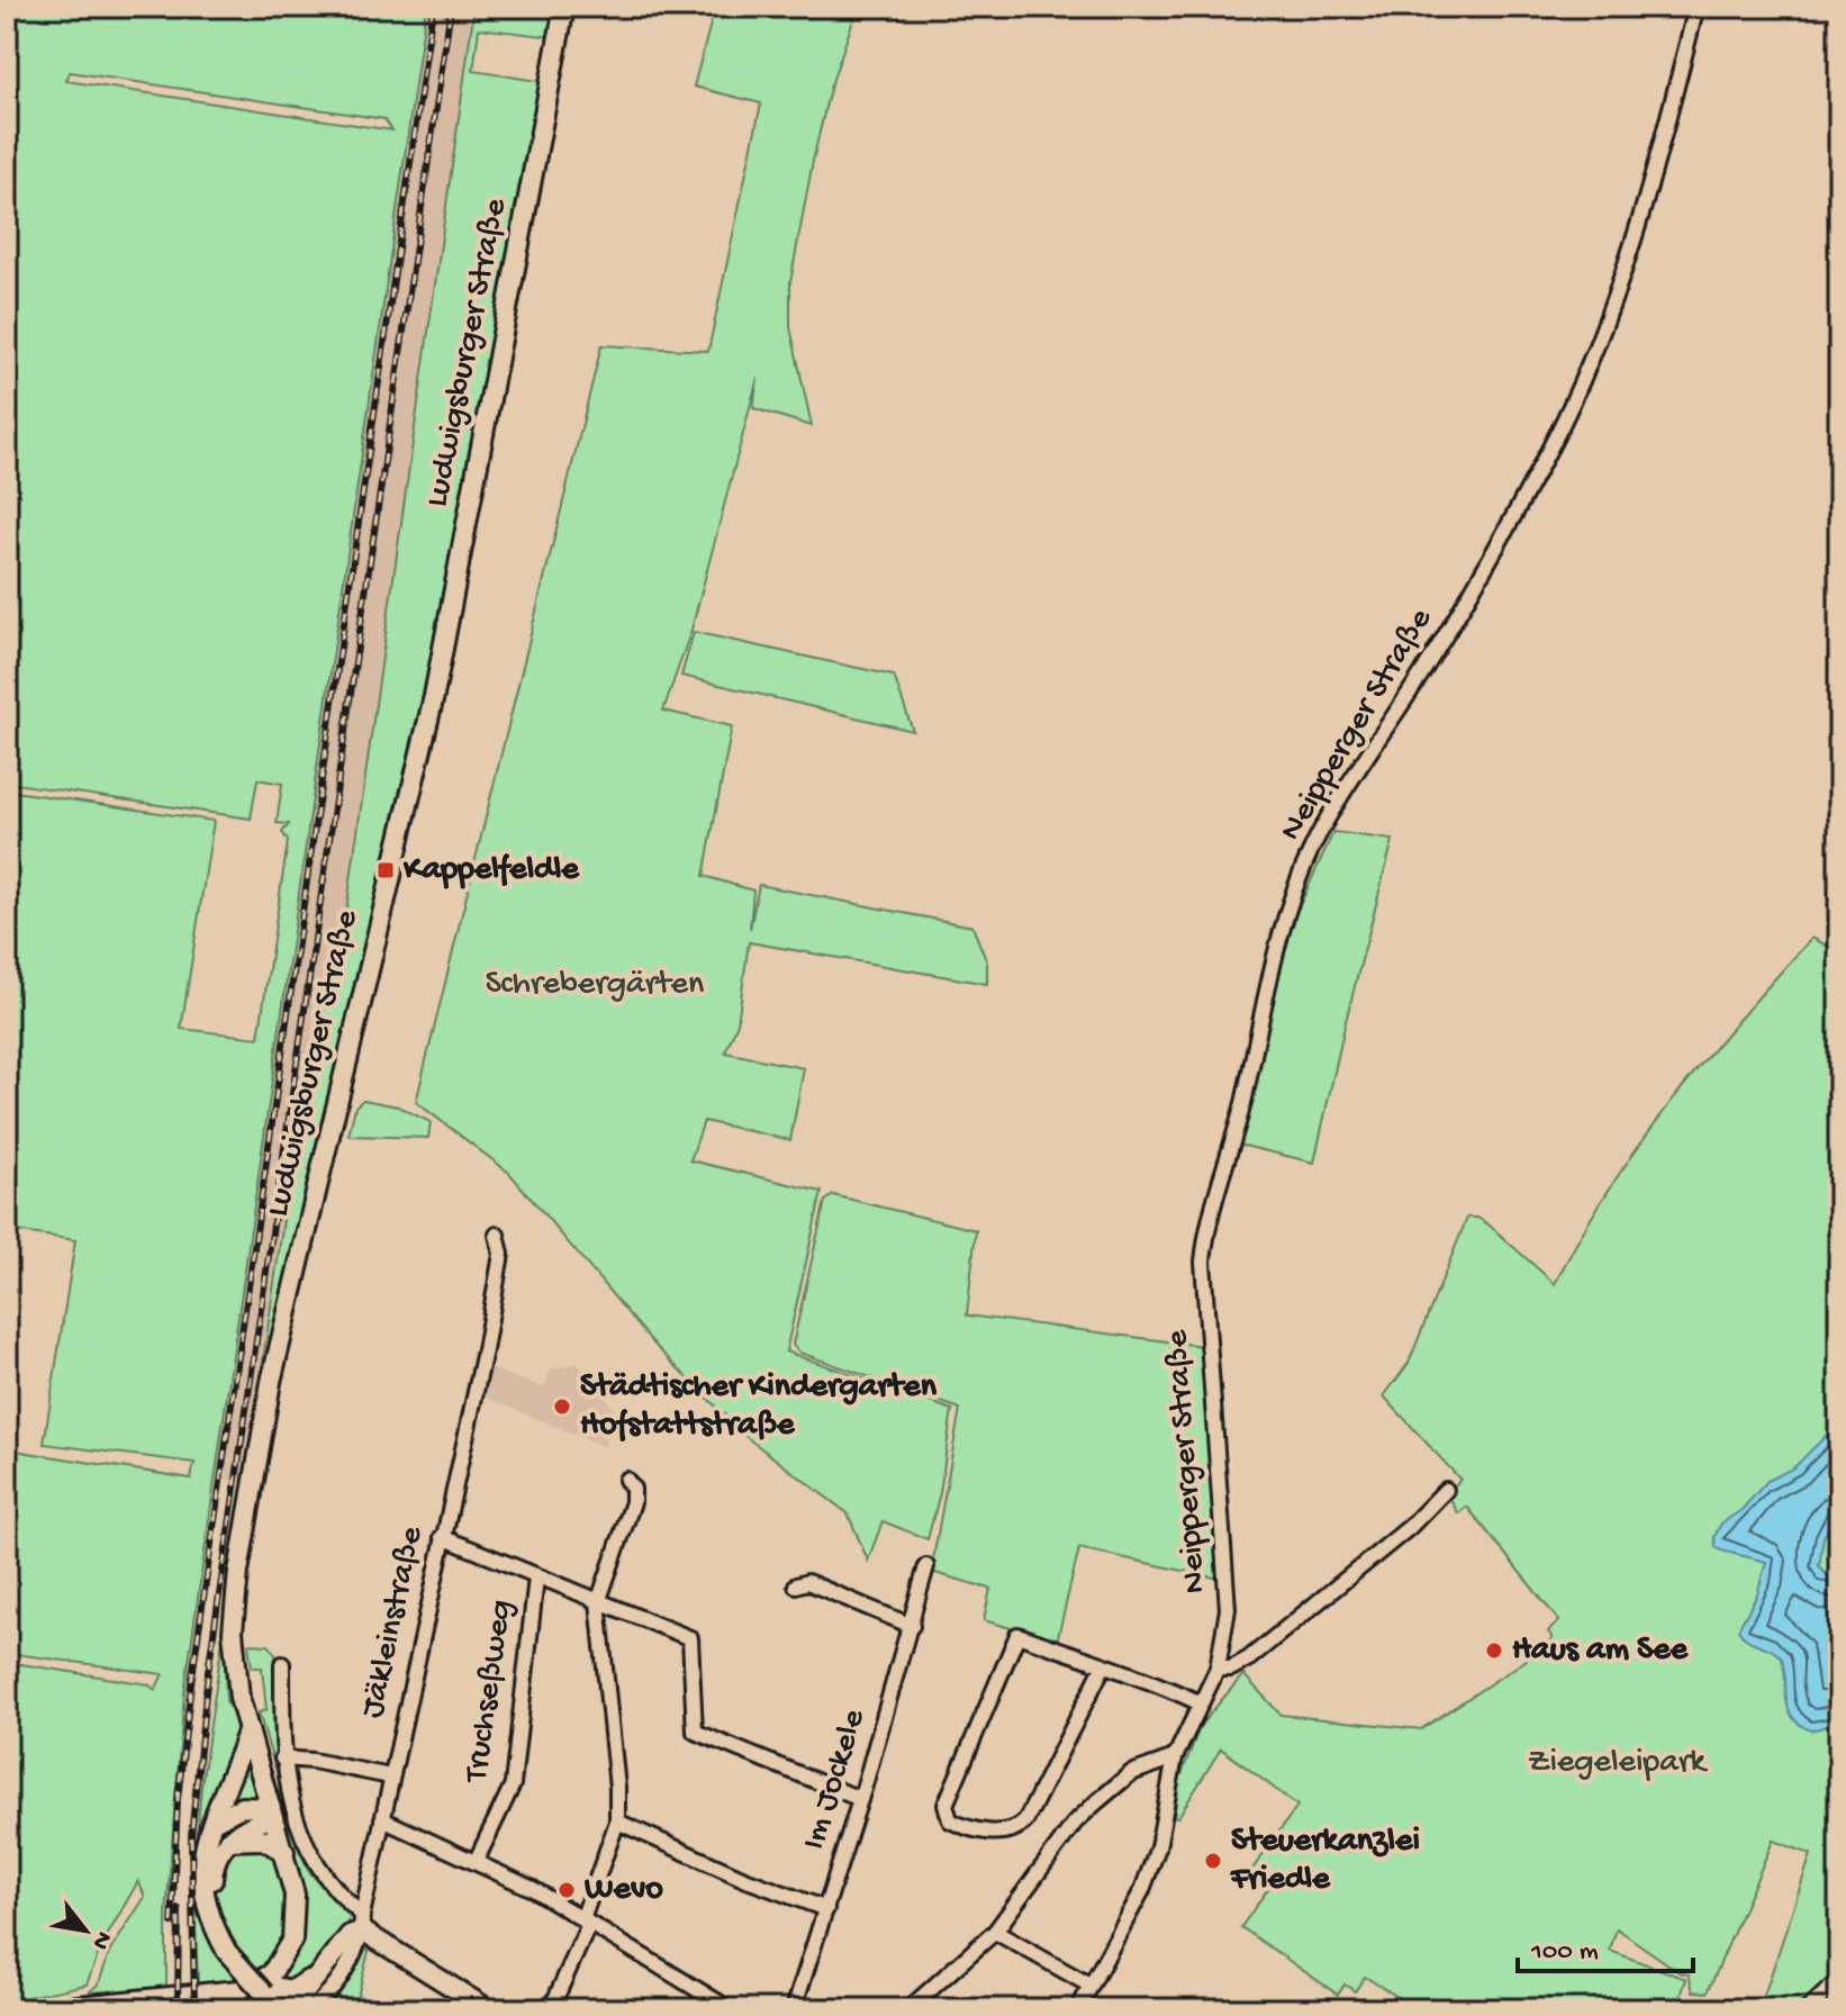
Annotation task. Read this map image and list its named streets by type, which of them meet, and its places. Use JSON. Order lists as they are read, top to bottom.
{
  "streets": {
    "main road": ["Ludwigsburger Straße"],
    "street": [
      "Neipperger Straße",
      "Jäkleinstraße",
      "Truchseßweg",
      "Im Jockele"
    ]
  },
  "parks": ["Schrebergärten", "Ziegeleipark"],
  "places": {
    "transit": ["Kappelfeldle"],
    "other": [
      "Städtischer Kindergarten Hofstattstraße",
      "Haus am See",
      "Steuerkanzlei Friedle",
      "Wevo"
    ]
  },
  "scale_bar": "100 m",
  "north": "bottom right"
}
